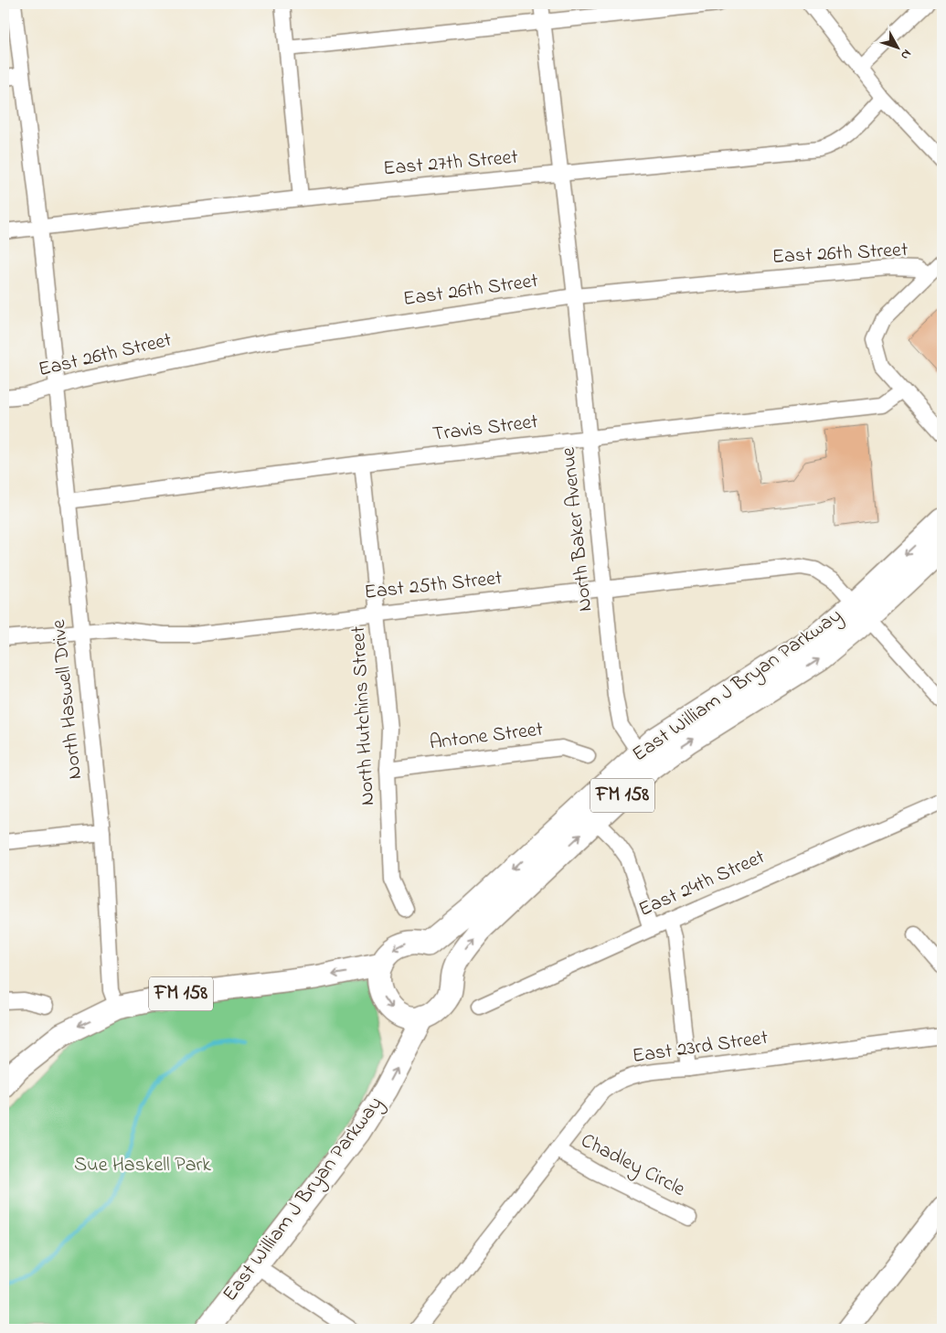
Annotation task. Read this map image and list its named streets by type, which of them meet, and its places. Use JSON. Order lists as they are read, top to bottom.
{
  "streets": {
    "main road": ["East William J Bryan Parkway", "FM 158"],
    "street": [
      "East 27th Street",
      "East 26th Street",
      "Travis Street",
      "North Baker Avenue",
      "East 25th Street",
      "North Haswell Drive",
      "North Hutchins Street",
      "Antone Street",
      "East 24th Street",
      "East 23rd Street",
      "Chadley Circle"
    ]
  },
  "crossings": [
    ["East 27th Street", "North Baker Avenue"],
    ["East 27th Street", "North Haswell Drive"],
    ["East 26th Street", "North Baker Avenue"],
    ["East 26th Street", "North Haswell Drive"],
    ["Travis Street", "North Baker Avenue"],
    ["Travis Street", "North Haswell Drive"],
    ["Travis Street", "North Hutchins Street"],
    ["North Baker Avenue", "East 25th Street"],
    ["North Baker Avenue", "East William J Bryan Parkway"],
    ["East 25th Street", "East William J Bryan Parkway"],
    ["East 25th Street", "North Haswell Drive"],
    ["East 25th Street", "North Hutchins Street"],
    ["East William J Bryan Parkway", "FM 158"],
    ["North Haswell Drive", "FM 158"],
    ["North Hutchins Street", "Antone Street"],
    ["East 23rd Street", "Chadley Circle"]
  ],
  "parks": ["Sue Haskell Park"],
  "north": "bottom right"
}
